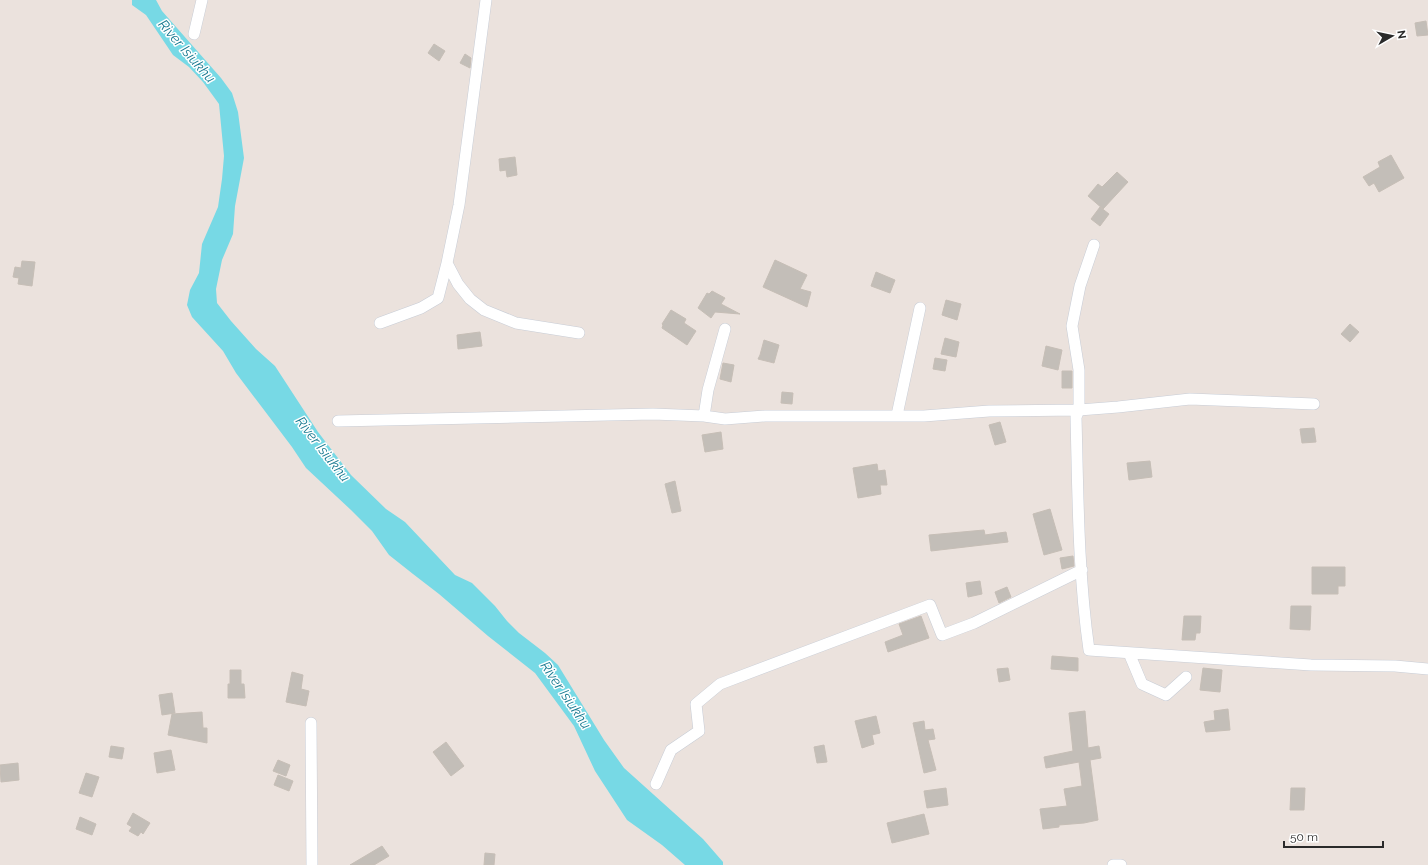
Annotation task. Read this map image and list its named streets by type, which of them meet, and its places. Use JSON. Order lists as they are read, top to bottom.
{
  "water": ["River Isiukhu"],
  "scale_bar": "50 m",
  "north": "right"
}
